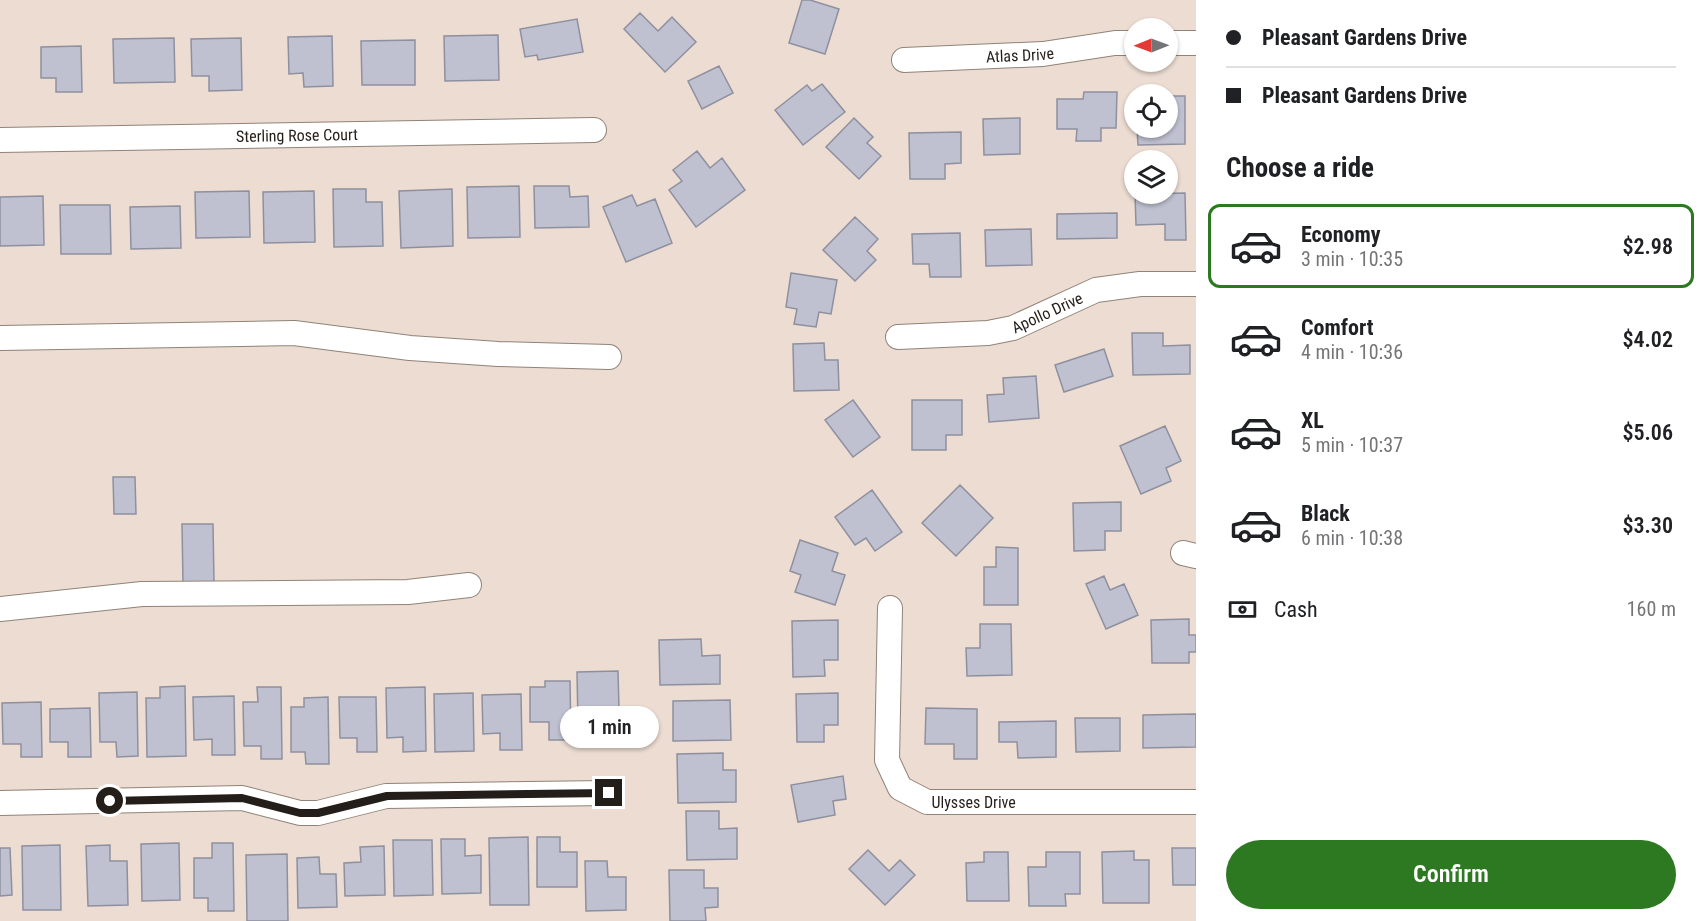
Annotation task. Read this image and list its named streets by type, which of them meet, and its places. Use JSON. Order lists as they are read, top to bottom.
{
  "streets": {
    "street": [
      "Atlas Drive",
      "Sterling Rose Court",
      "Apollo Drive",
      "Ulysses Drive"
    ]
  },
  "north": "left",
  "page": {
    "banner": ["Pleasant Gardens Drive", "Pleasant Gardens Drive"],
    "heading": "Choose a ride",
    "list": [
      {
        "name": "Economy",
        "note": "3 min · 10:35",
        "value": "$2.98"
      },
      {
        "name": "Comfort",
        "note": "4 min · 10:36",
        "value": "$4.02"
      },
      {
        "name": "XL",
        "note": "5 min · 10:37",
        "value": "$5.06"
      },
      {
        "name": "Black",
        "note": "6 min · 10:38",
        "value": "$3.30"
      }
    ],
    "pay": ["Cash", "160 m"],
    "bubble": "1 min",
    "buttons": "Confirm"
  }
}
